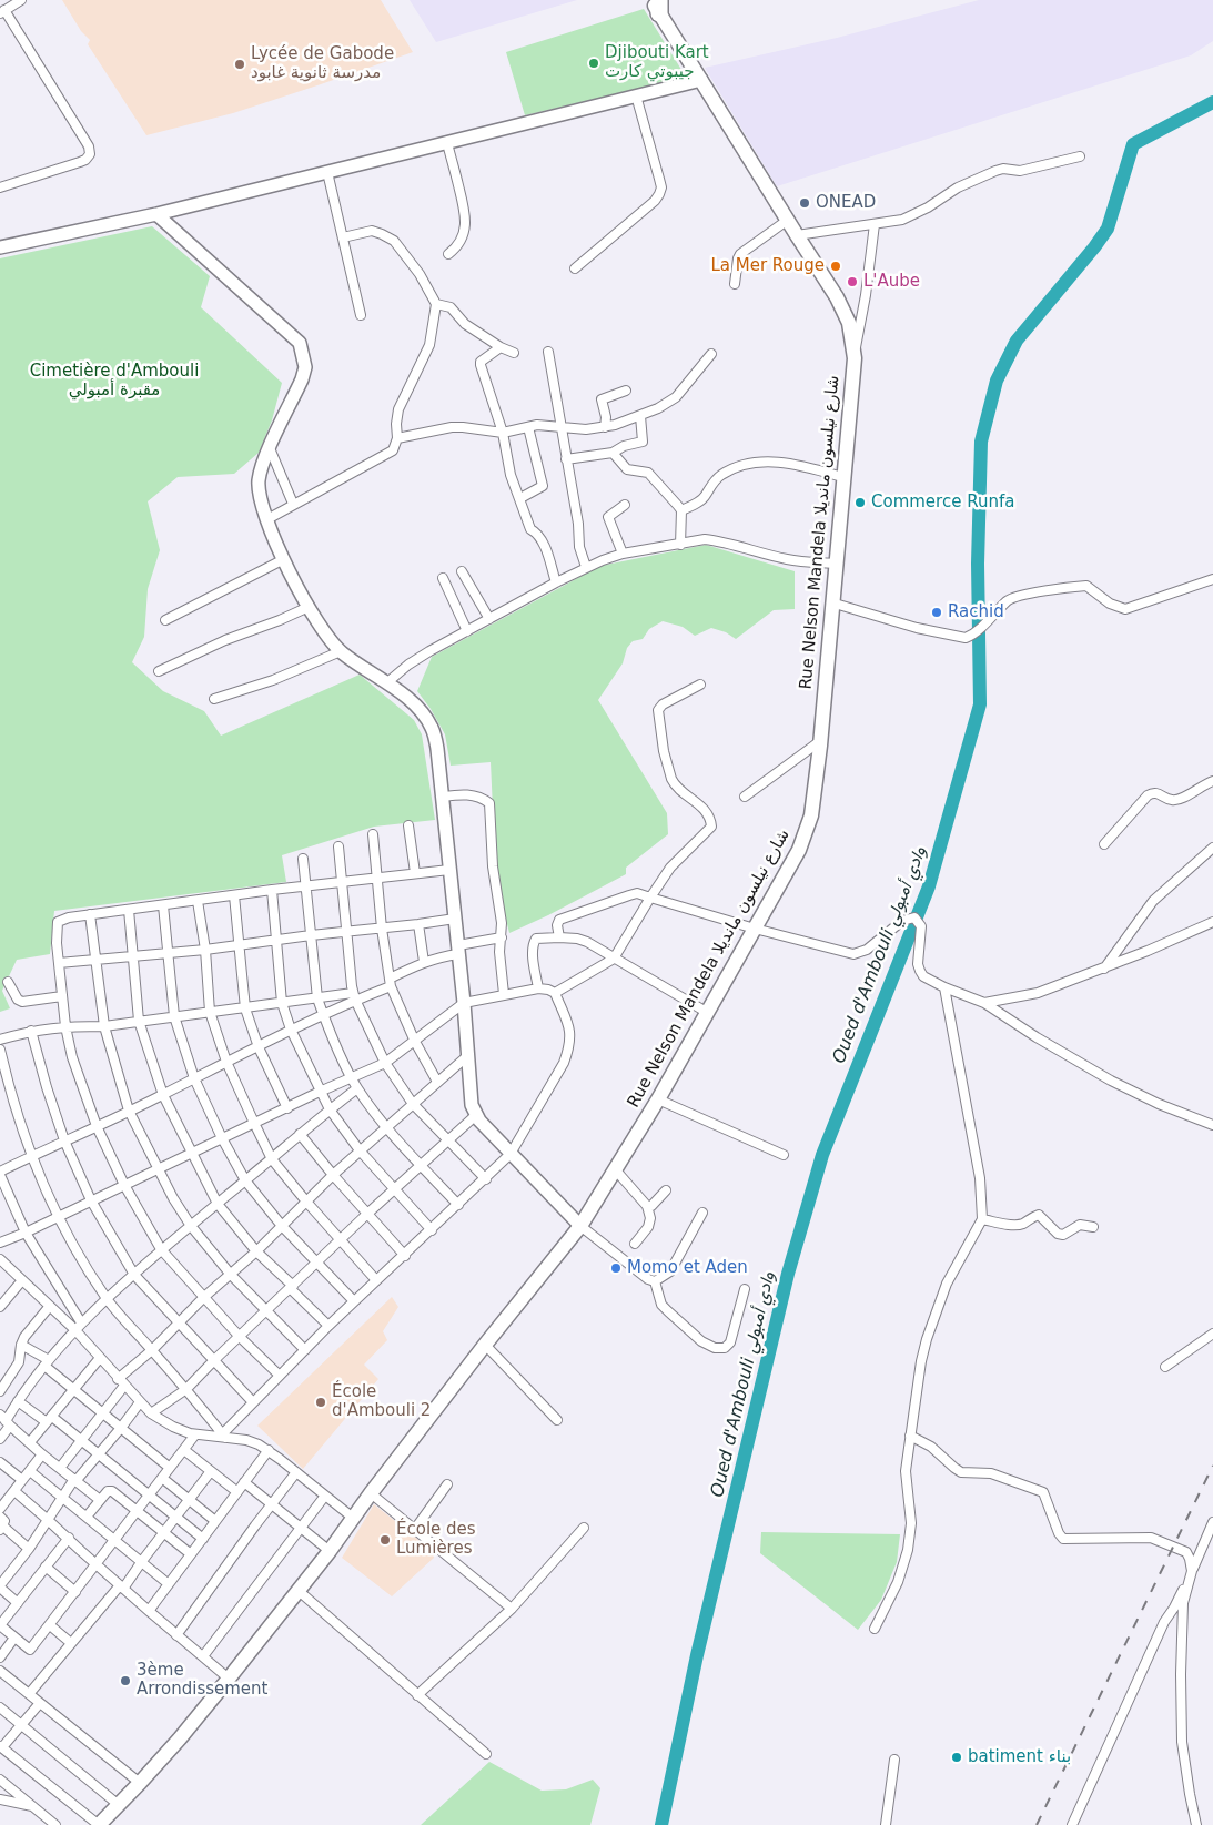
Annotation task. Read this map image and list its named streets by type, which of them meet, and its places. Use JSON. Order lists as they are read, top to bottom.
{
  "streets": {
    "main road": ["Rue Nelson Mandela شارع نيلسون مانديلا"]
  },
  "water": ["Oued d'Ambouli وادي أمبولي"],
  "parks": ["Cimetière d'Ambouli مقبرة أمبولي"],
  "places": [
    "Djibouti Kart جيبوتي كارت",
    "Lycée de Gabode مدرسة ثانوية غابود",
    "ONEAD",
    "La Mer Rouge",
    "L'Aube",
    "Commerce Runfa",
    "Rachid",
    "Momo et Aden",
    "École d'Ambouli 2",
    "École des Lumières",
    "3ème Arrondissement",
    "batiment بناء"
  ]
}
